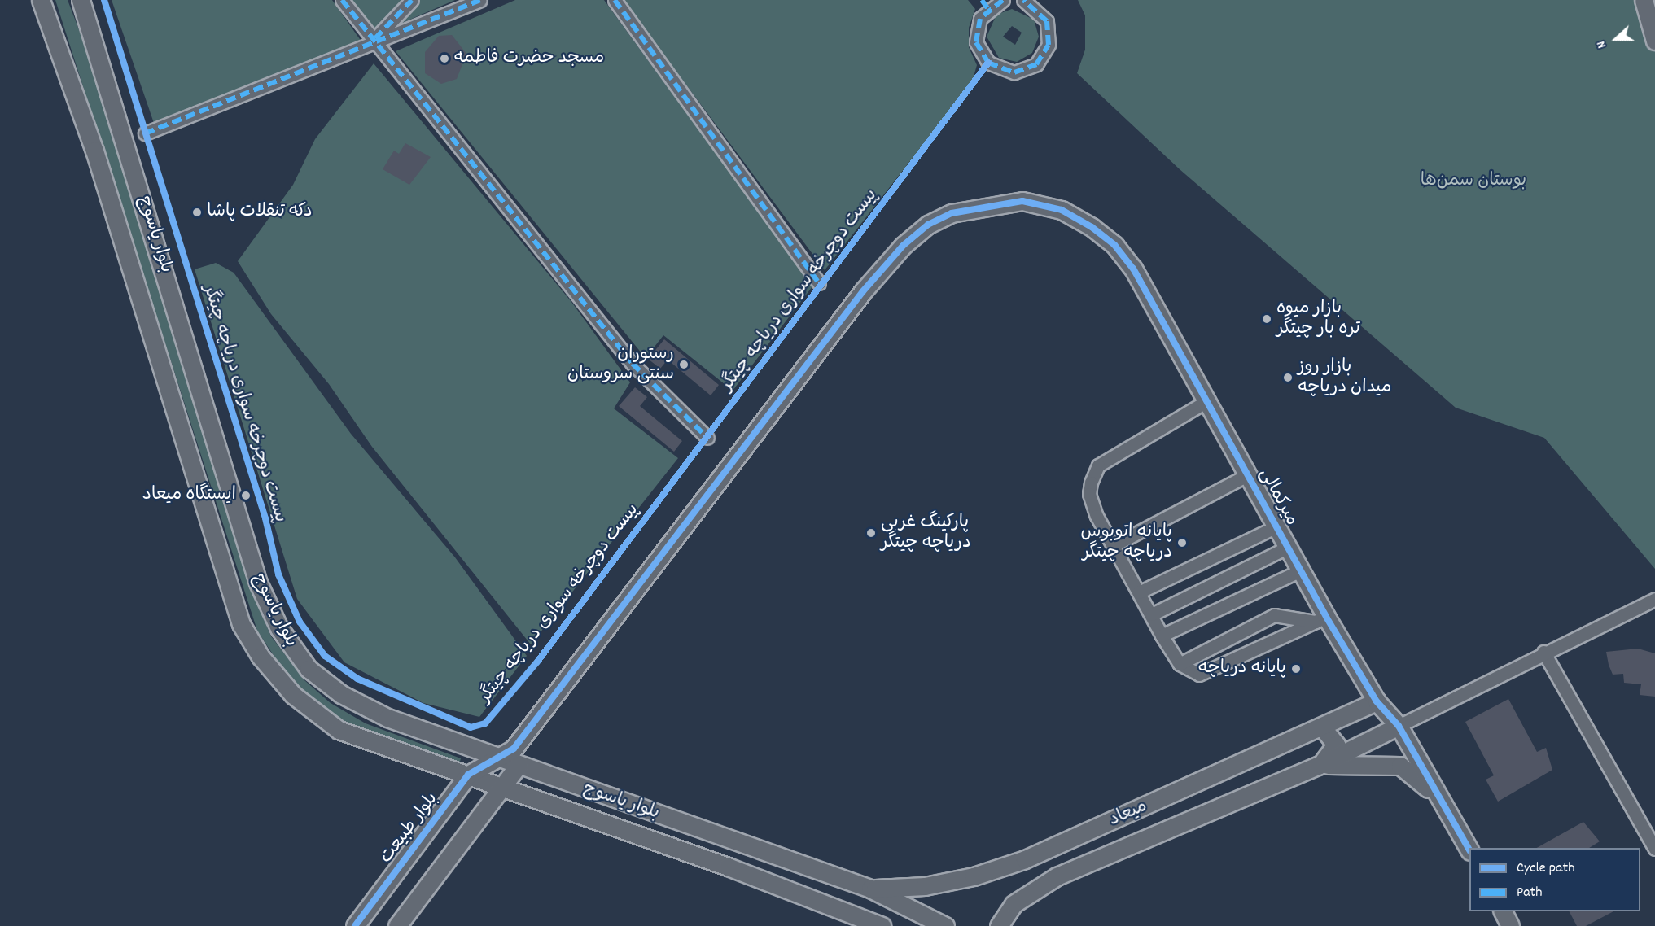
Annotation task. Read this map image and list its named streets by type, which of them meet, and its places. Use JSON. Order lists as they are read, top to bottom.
{
  "streets": {
    "street": [
      "بلوار یاسوج",
      "میرکمالی",
      "میعاد",
      "بلوار طبیعت"
    ],
    "cycle path": ["پیست دوچرخه سواری دریاچه چیتگر"]
  },
  "crossings": [
    ["بلوار یاسوج", "میرکمالی"],
    ["بلوار یاسوج", "میعاد"],
    ["بلوار یاسوج", "بلوار طبیعت"],
    ["میرکمالی", "میعاد"],
    ["میرکمالی", "بلوار طبیعت"]
  ],
  "parks": ["بوستان سمن‌ها"],
  "places": [
    "مسجد حضرت فاطمه",
    "دکه تنقلات پاشا",
    "بازار میوه تره بار چیتگر",
    "رستوران سنتی سروستان",
    "بازار روز میدان دریاچه",
    "ایستگاه میعاد",
    "پارکینگ غربی دریاچه چیتگر",
    "پایانه اتوبوس دریاچه چیتگر",
    "پایانه دریاچه"
  ],
  "legend": ["Cycle path", "Path"],
  "north": "left"
}
